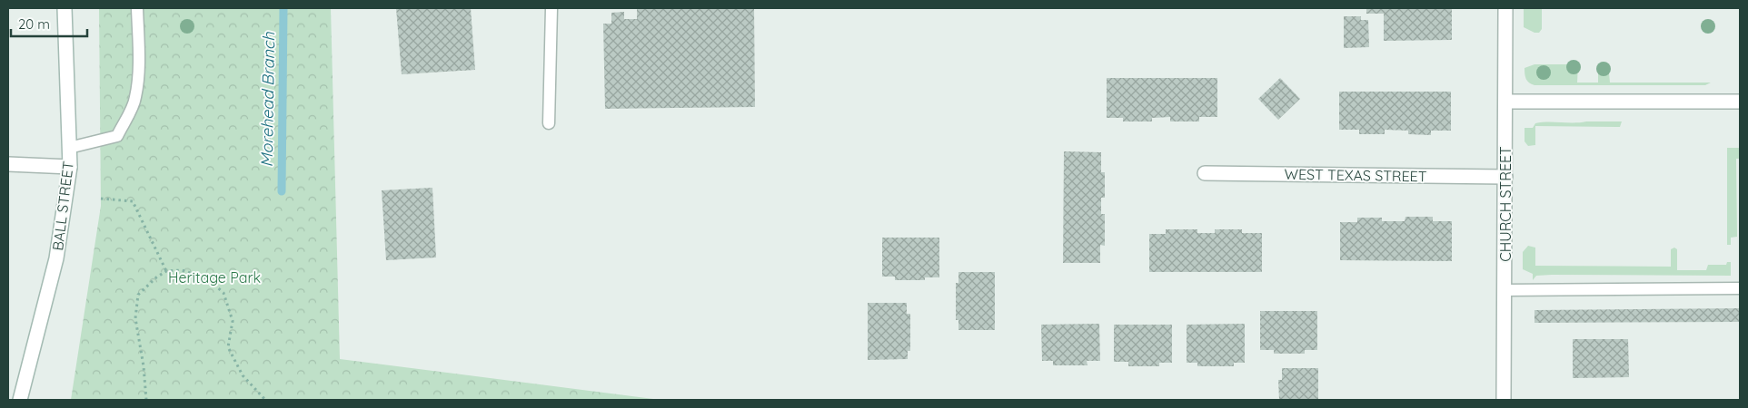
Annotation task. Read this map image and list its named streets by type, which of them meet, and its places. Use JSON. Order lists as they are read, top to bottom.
{
  "streets": {
    "street": ["WEST TEXAS STREET", "CHURCH STREET", "BALL STREET"]
  },
  "crossings": [
    ["WEST TEXAS STREET", "CHURCH STREET"]
  ],
  "water": ["Morehead Branch"],
  "parks": ["Heritage Park"],
  "scale_bar": "20 m"
}
